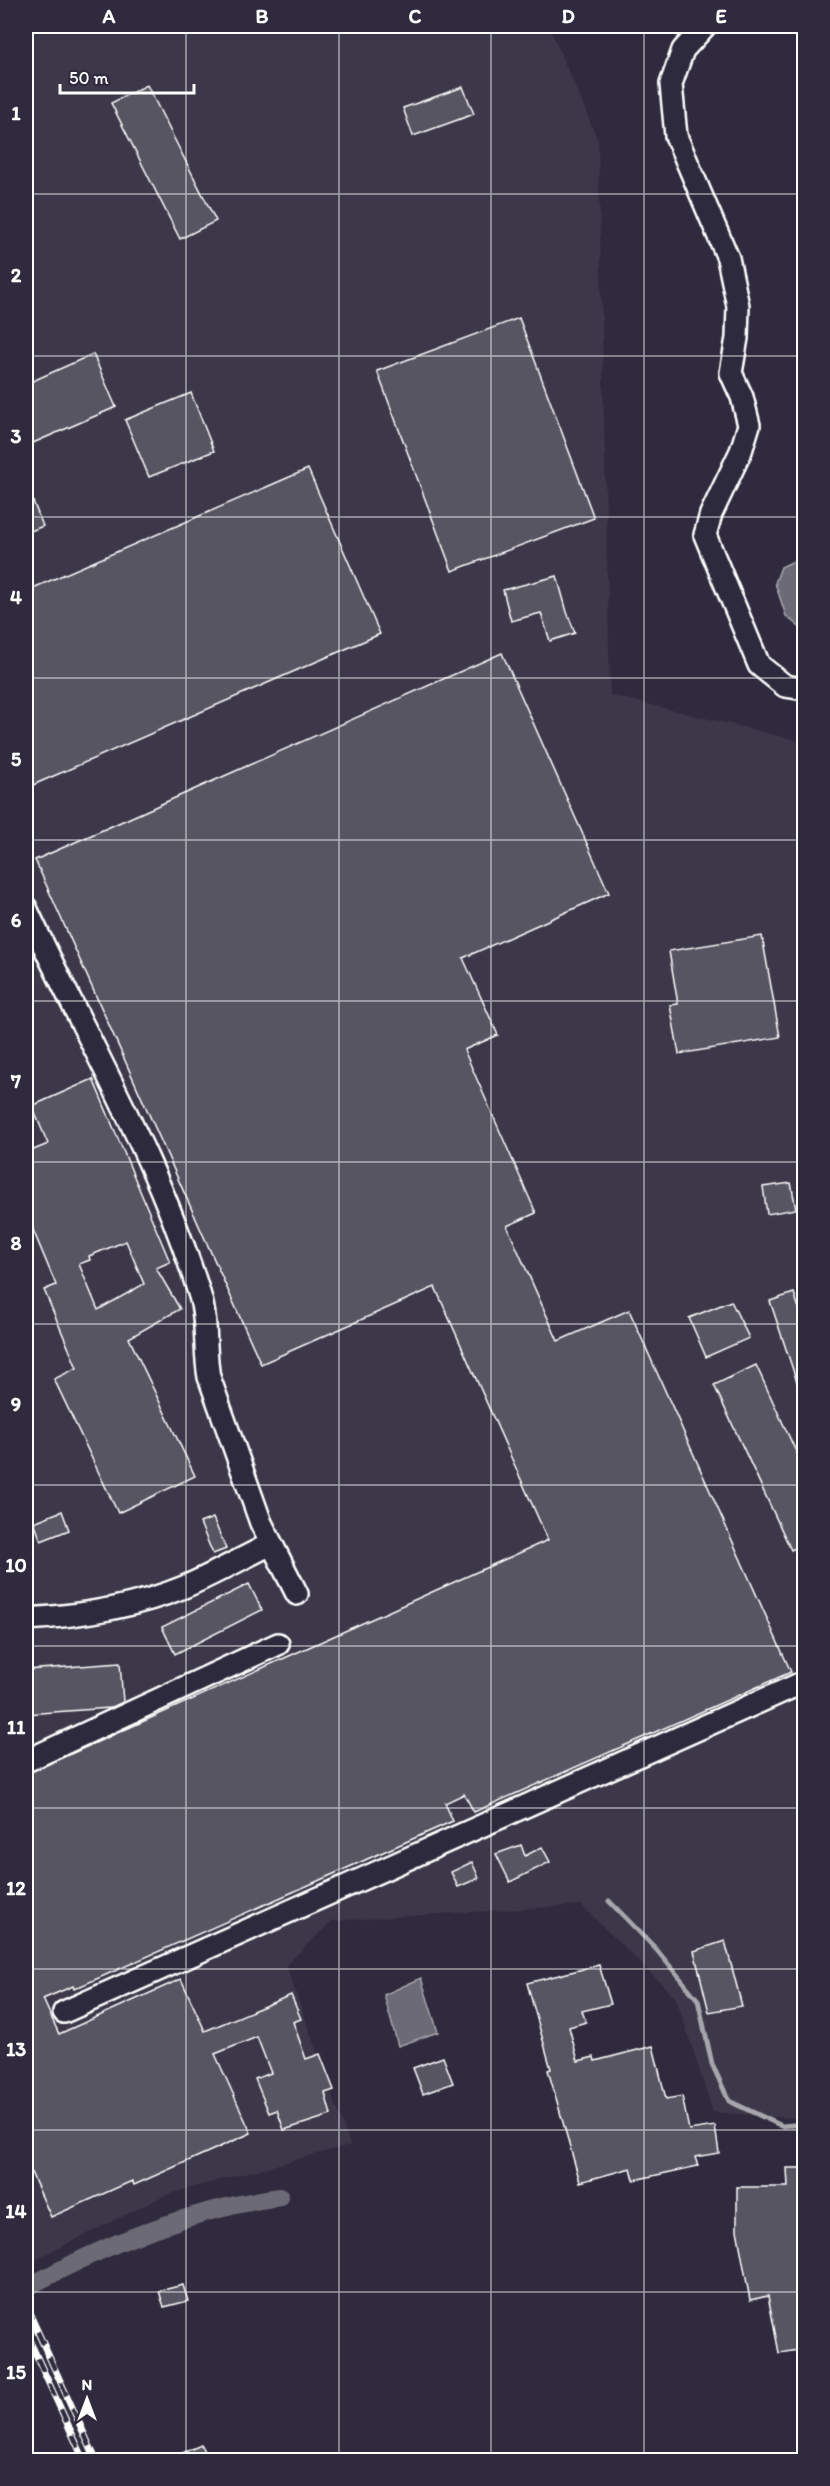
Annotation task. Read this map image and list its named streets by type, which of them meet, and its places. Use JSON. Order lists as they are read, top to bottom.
{
  "scale_bar": "50 m",
  "north": "top",
  "grid": {
    "columns": [
      "A",
      "B",
      "C",
      "D",
      "E"
    ],
    "rows": [
      "1",
      "2",
      "3",
      "4",
      "5",
      "6",
      "7",
      "8",
      "9",
      "10",
      "11",
      "12",
      "13",
      "14",
      "15"
    ]
  }
}
